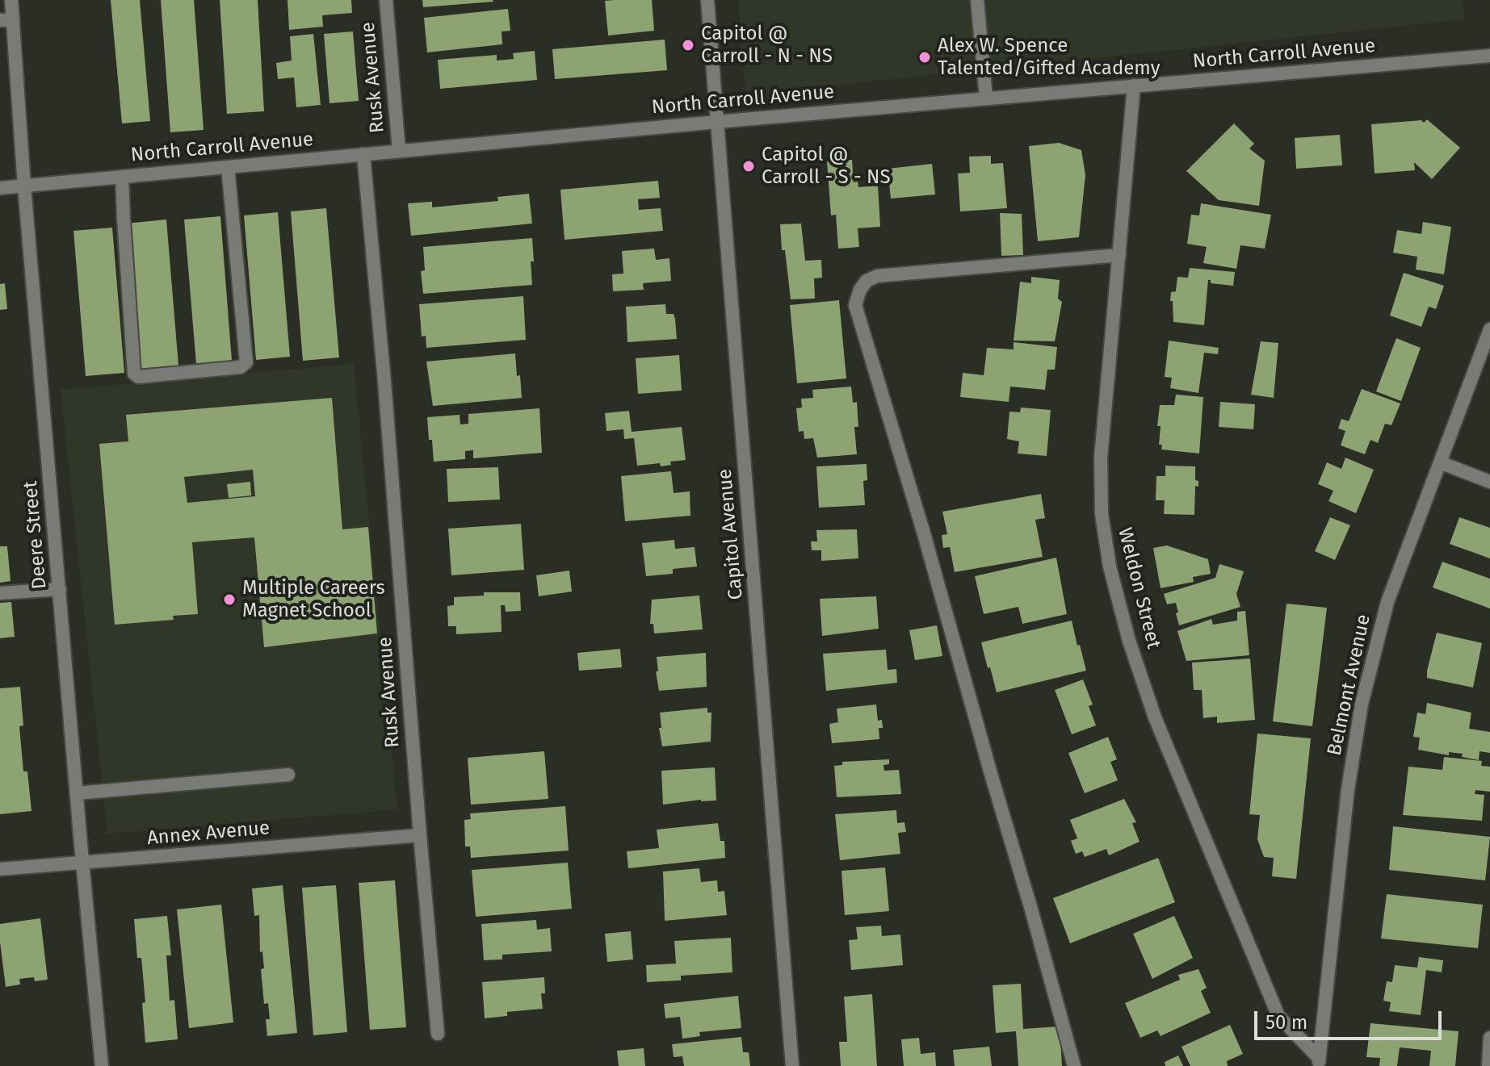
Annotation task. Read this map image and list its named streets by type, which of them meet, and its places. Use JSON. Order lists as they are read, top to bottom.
{
  "streets": {
    "street": [
      "North Carroll Avenue",
      "Rusk Avenue",
      "Capitol Avenue",
      "Deere Street",
      "Weldon Street",
      "Belmont Avenue",
      "Annex Avenue"
    ]
  },
  "crossings": [
    ["North Carroll Avenue", "Rusk Avenue"],
    ["North Carroll Avenue", "Capitol Avenue"],
    ["North Carroll Avenue", "Deere Street"],
    ["North Carroll Avenue", "Weldon Street"],
    ["Rusk Avenue", "Annex Avenue"],
    ["Deere Street", "Annex Avenue"],
    ["Weldon Street", "Belmont Avenue"]
  ],
  "places": [
    "Capitol @ Carroll - N - NS",
    "Alex W. Spence Talented/Gifted Academy",
    "Capitol @ Carroll - S - NS",
    "Multiple Careers Magnet School"
  ],
  "scale_bar": "50 m"
}
